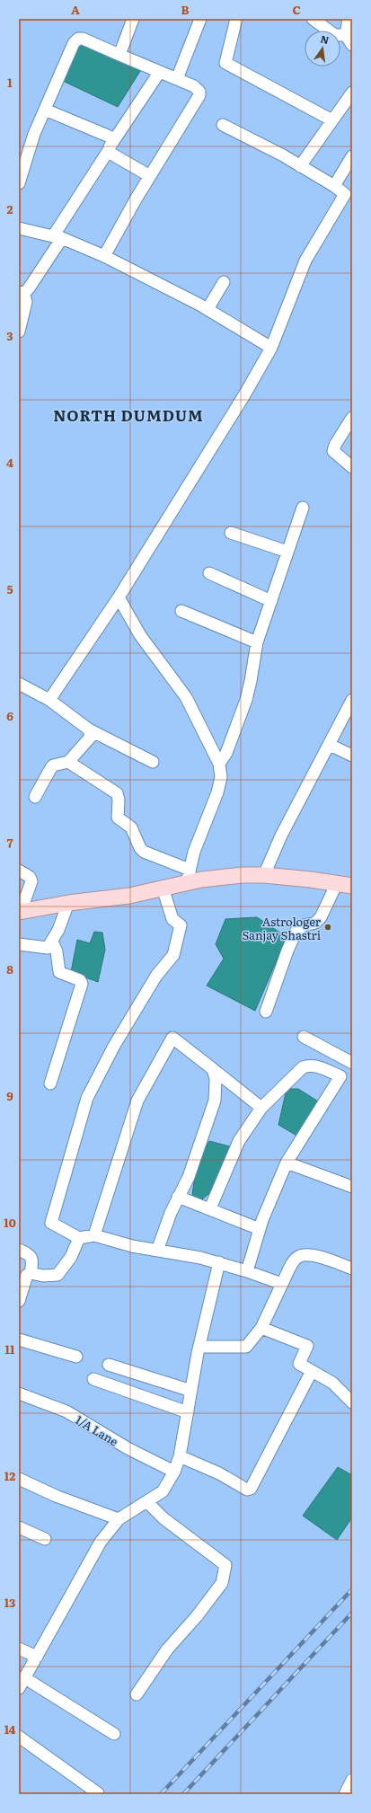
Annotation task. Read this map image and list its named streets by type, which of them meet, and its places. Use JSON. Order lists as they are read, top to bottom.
{
  "streets": {
    "street": ["1/A Lane"]
  },
  "districts": ["NORTH DUMDUM"],
  "places": ["Astrologer Sanjay Shastri"],
  "north": "top",
  "grid": {
    "columns": ["A", "B", "C"],
    "rows": [
      "1",
      "2",
      "3",
      "4",
      "5",
      "6",
      "7",
      "8",
      "9",
      "10",
      "11",
      "12",
      "13",
      "14"
    ]
  }
}
